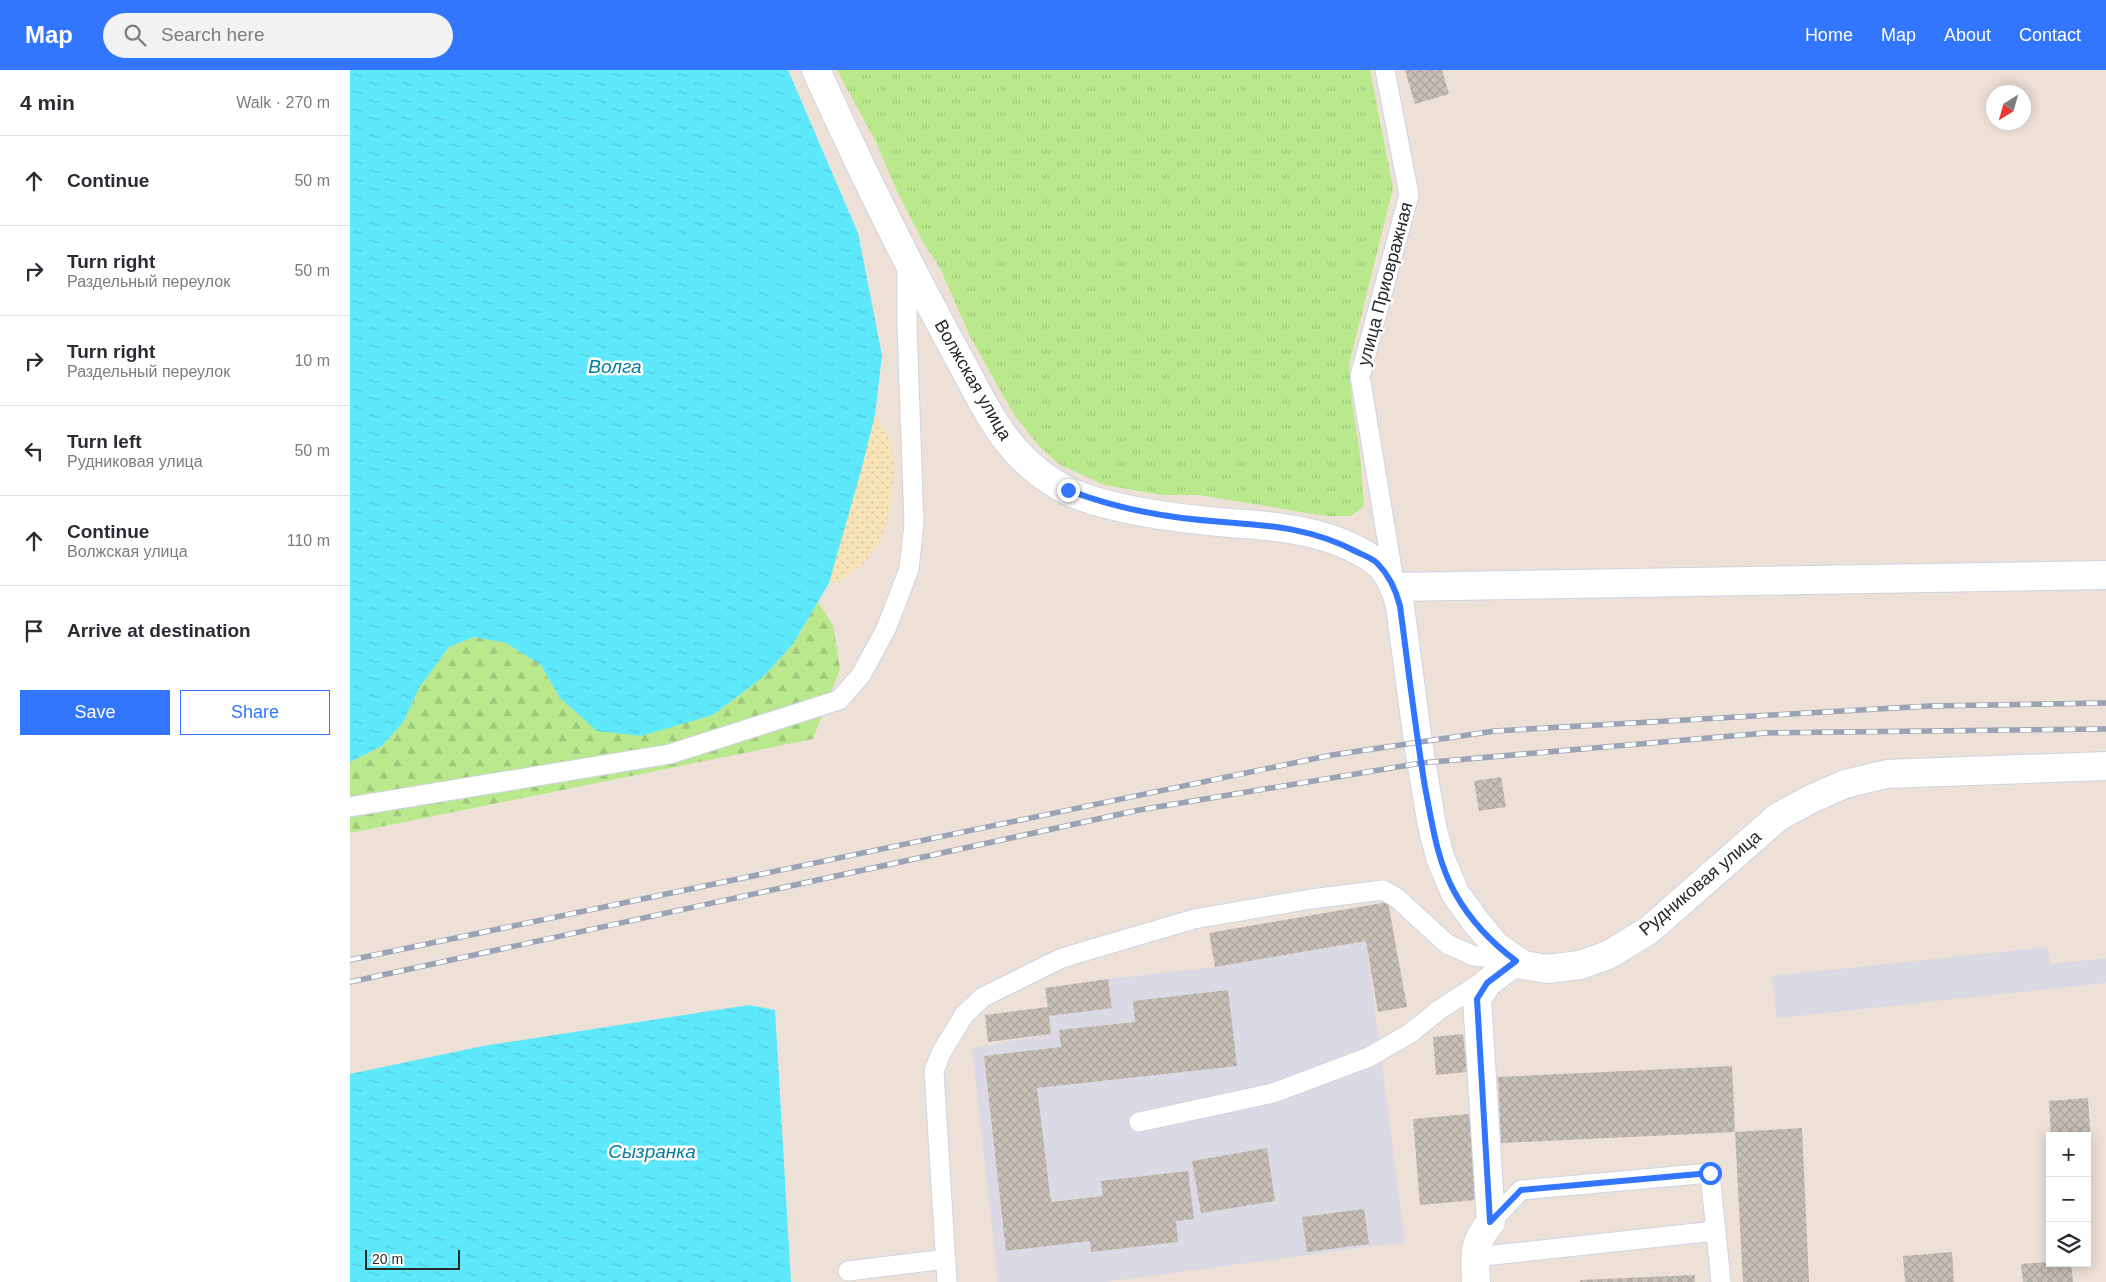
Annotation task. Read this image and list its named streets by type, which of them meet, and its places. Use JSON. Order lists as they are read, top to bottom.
{
  "streets": {
    "street": ["Волжская улица", "Рудниковая улица"],
    "lane": ["улица Приовражная"]
  },
  "crossings": [
    ["улица Приовражная", "Волжская улица"],
    ["Волжская улица", "Рудниковая улица"]
  ],
  "water": ["Волга", "Сызранка"],
  "scale_bar": "20 m",
  "north": "bottom left",
  "page": {
    "header": "Map",
    "search": "Search here",
    "nav": [
      "Home",
      "Map",
      "About",
      "Contact"
    ],
    "heading": ["4 min", "Walk · 270 m"],
    "list": [
      ["Continue", "50 m"],
      ["Turn right", "Раздельный переулок", "50 m"],
      ["Turn right", "Раздельный переулок", "10 m"],
      ["Turn left", "Рудниковая улица", "50 m"],
      ["Continue", "Волжская улица", "110 m"],
      "Arrive at destination"
    ],
    "buttons": ["Save", "Share"],
    "map_buttons": ["+", "−"],
    "scale": "20 m"
  }
}
